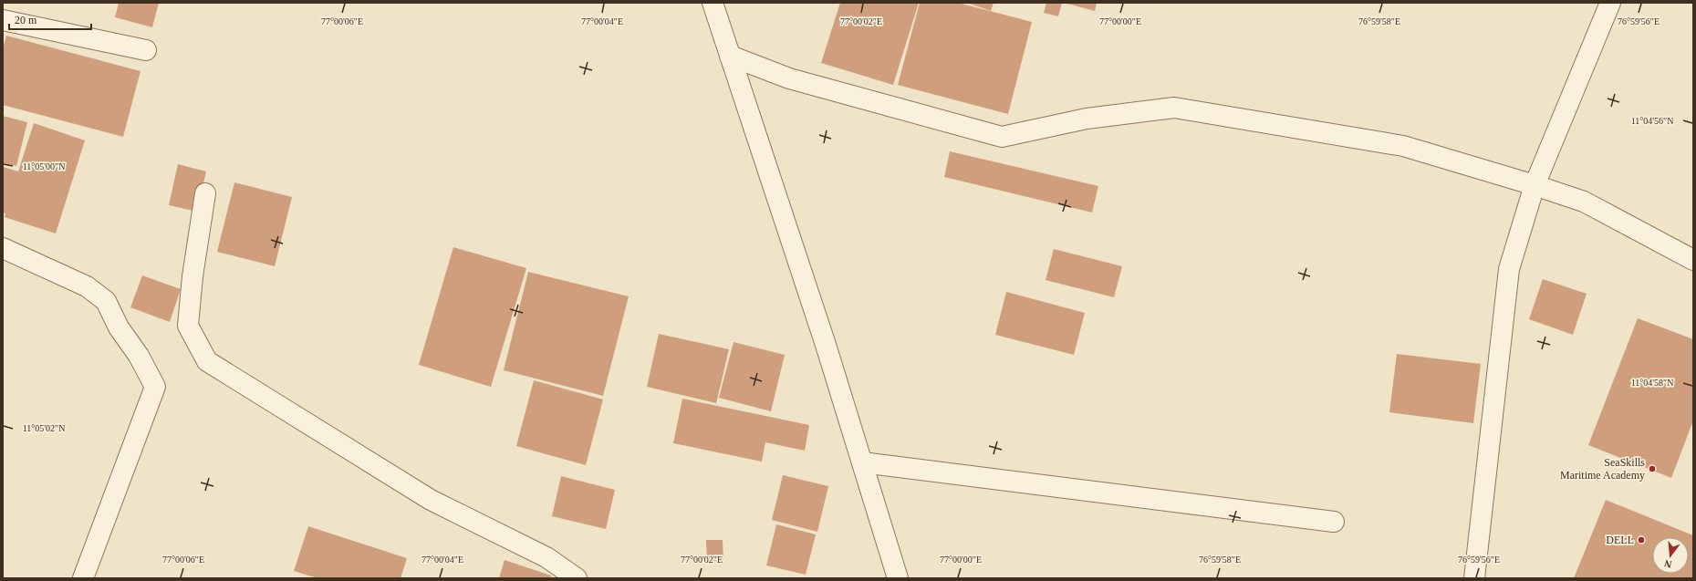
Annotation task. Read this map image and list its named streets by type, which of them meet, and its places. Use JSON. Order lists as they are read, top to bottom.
{
  "places": ["SeaSkills Maritime Academy", "DELL"],
  "scale_bar": "20 m",
  "north": "bottom",
  "coordinates": [
    "77°00'06\"E",
    "77°00'04\"E",
    "77°00'02\"E",
    "77°00'00\"E",
    "76°59'58\"E",
    "76°59'56\"E",
    "11°04'56\"N",
    "11°05'00\"N",
    "11°04'58\"N",
    "11°05'02\"N"
  ]
}
